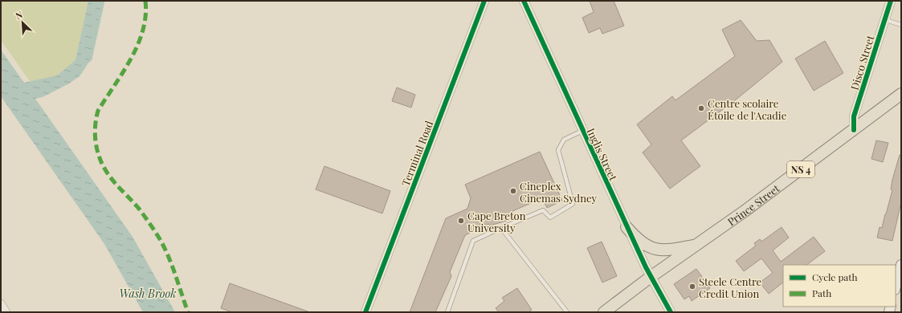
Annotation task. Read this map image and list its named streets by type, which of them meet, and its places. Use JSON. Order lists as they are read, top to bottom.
{
  "streets": {
    "main road": ["NS 4", "Prince Street"],
    "street": ["Disco Street", "Terminal Road", "Inglis Street"]
  },
  "crossings": [
    ["Disco Street", "Prince Street"],
    ["Inglis Street", "Prince Street"]
  ],
  "water": ["Wash Brook"],
  "places": [
    "Centre scolaire Étoile de l'Acadie",
    "Cineplex Cinemas Sydney",
    "Cape Breton University",
    "Steele Centre Credit Union"
  ],
  "legend": ["Cycle path", "Path"],
  "north": "top left"
}
